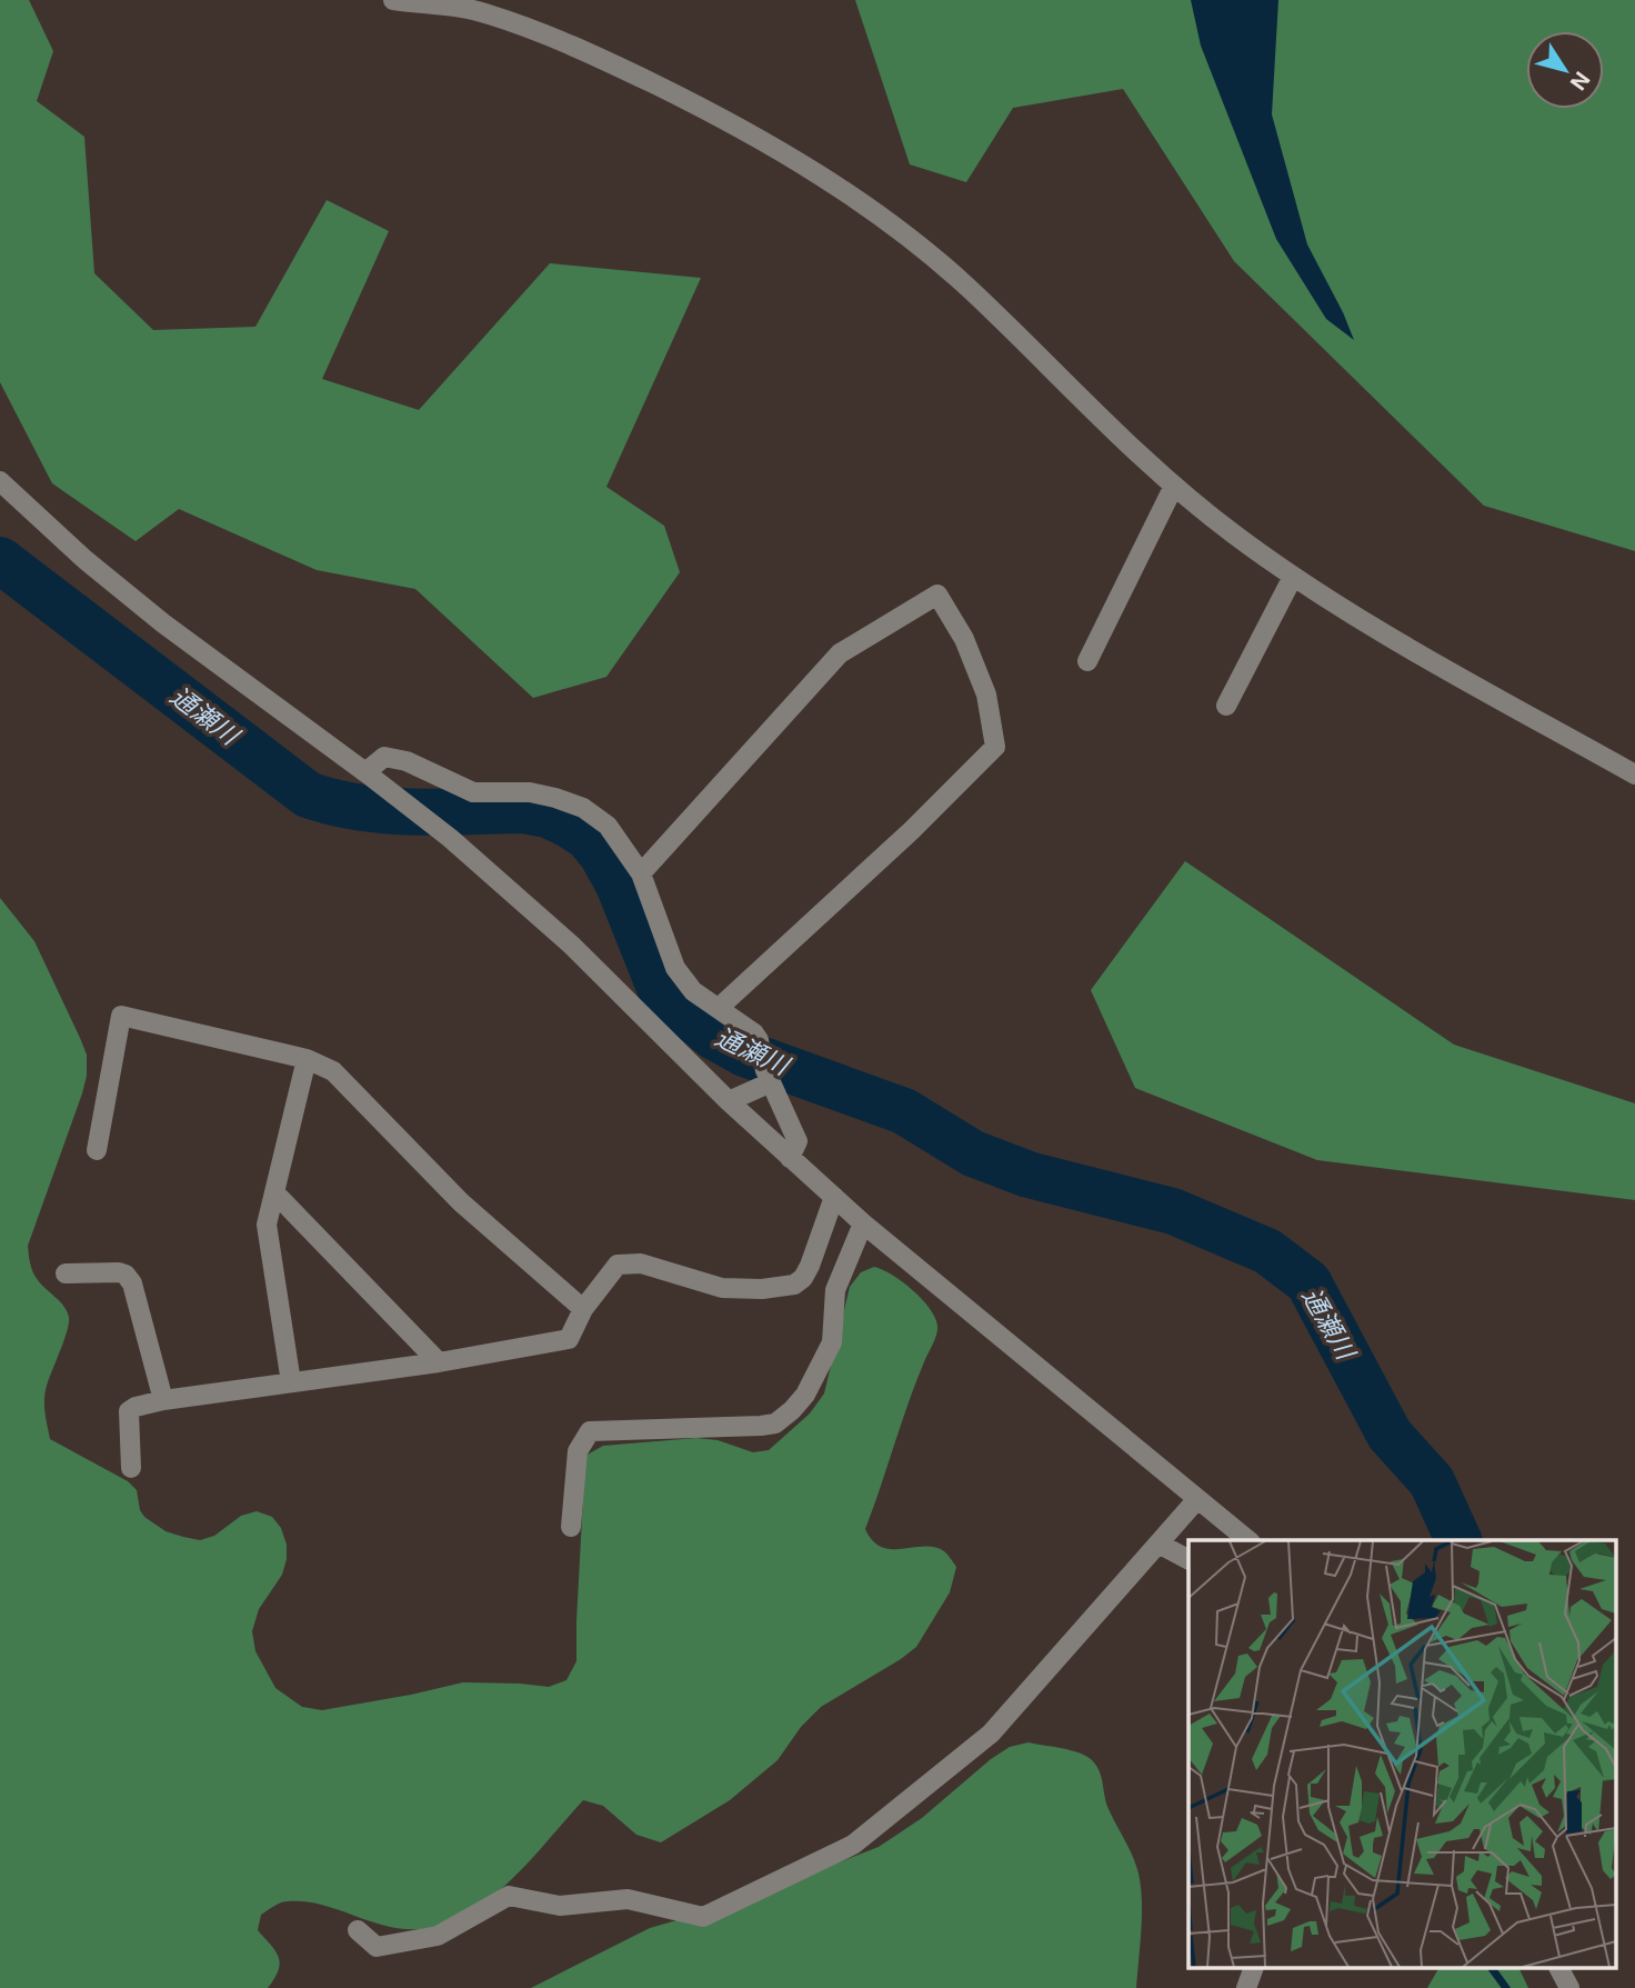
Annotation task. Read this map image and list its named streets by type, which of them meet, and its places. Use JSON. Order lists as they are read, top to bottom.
{
  "water": ["通瀬川"],
  "north": "bottom right"
}
